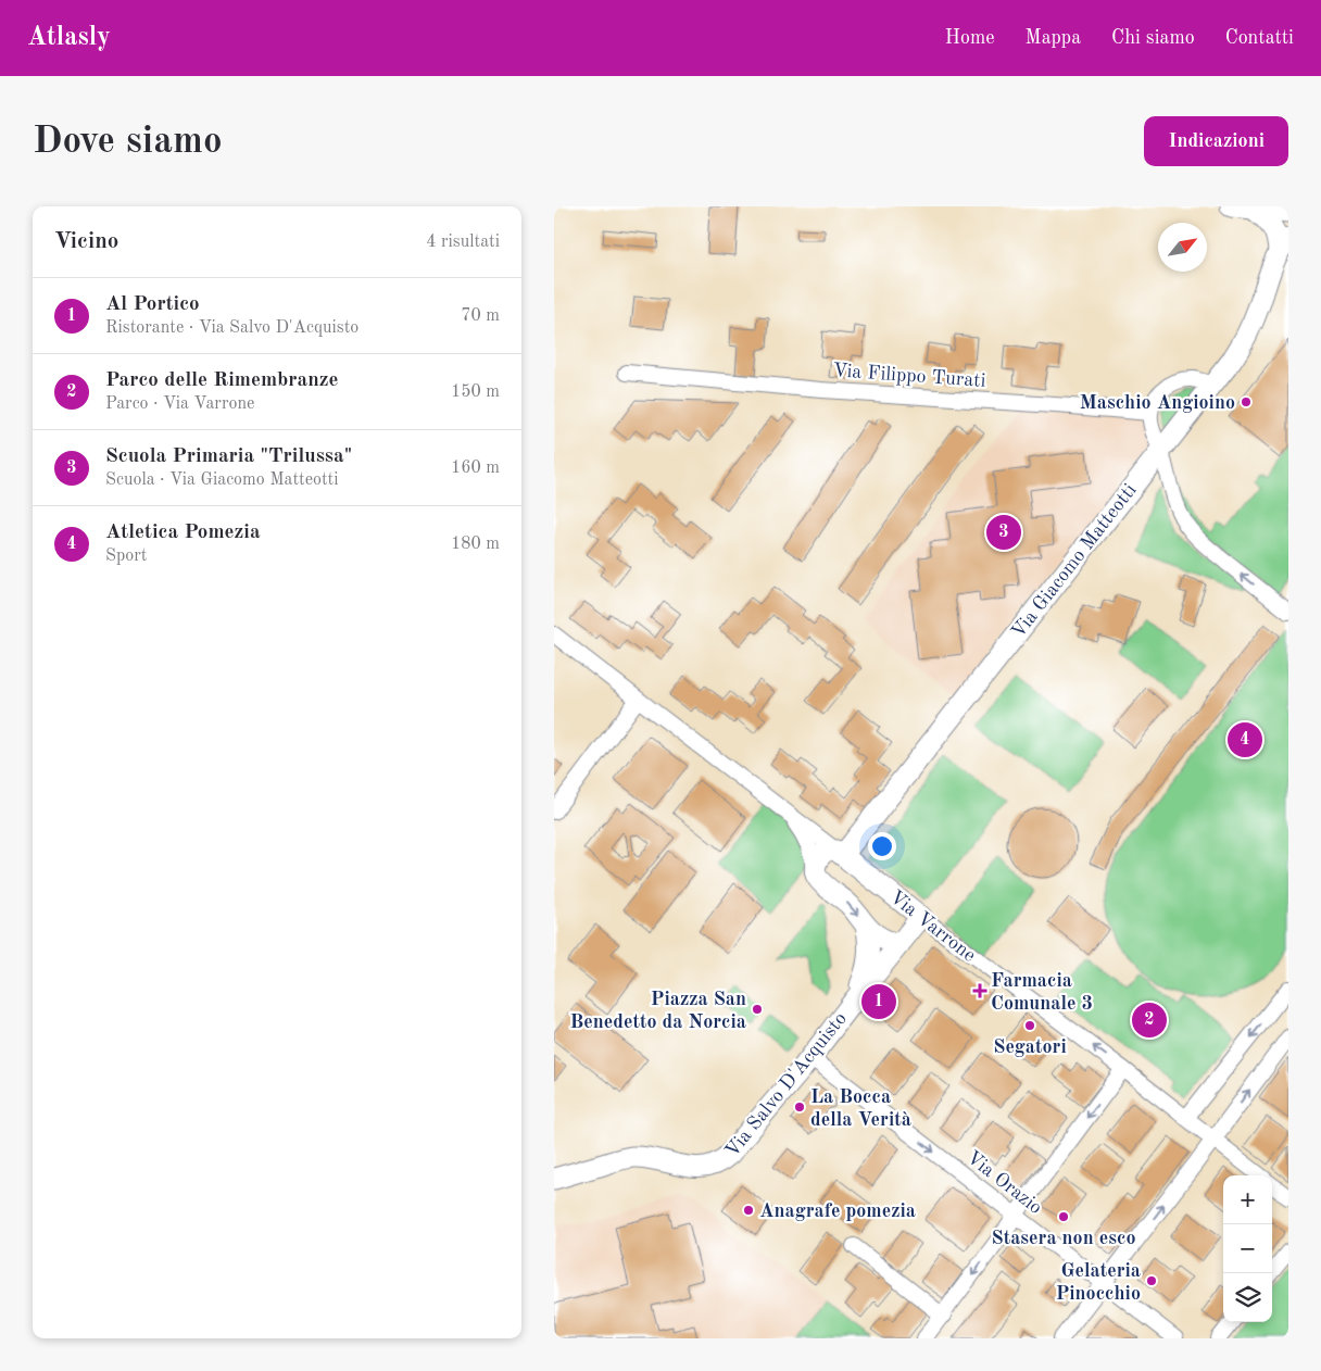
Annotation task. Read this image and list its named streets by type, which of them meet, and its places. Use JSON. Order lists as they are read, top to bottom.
{
  "streets": {
    "street": [
      "Via Filippo Turati",
      "Via Giacomo Matteotti",
      "Via Varrone",
      "Via Salvo D'Acquisto",
      "Via Orazio"
    ]
  },
  "crossings": [
    ["Via Giacomo Matteotti", "Via Varrone"],
    ["Via Varrone", "Via Salvo D'Acquisto"],
    ["Via Salvo D'Acquisto", "Via Orazio"]
  ],
  "places": {
    "other": [
      "Maschio Angioino",
      "Piazza San Benedetto da Norcia",
      "Segatori",
      "La Bocca della Verità",
      "Anagrafe pomezia",
      "Stasera non esco",
      "Gelateria Pinocchio"
    ],
    "health": ["Farmacia Comunale 3"]
  },
  "north": "top right",
  "page": {
    "header": "Atlasly",
    "nav": [
      "Home",
      "Mappa",
      "Chi siamo",
      "Contatti"
    ],
    "buttons": "Indicazioni",
    "title": "Dove siamo",
    "heading": ["Vicino", "4 risultati"],
    "list": [
      {
        "mark": "1",
        "name": "Al Portico",
        "note": "Ristorante · Via Salvo D'Acquisto",
        "value": "70 m"
      },
      {
        "mark": "2",
        "name": "Parco delle Rimembranze",
        "note": "Parco · Via Varrone",
        "value": "150 m"
      },
      {
        "mark": "3",
        "name": "Scuola Primaria \"Trilussa\"",
        "note": "Scuola · Via Giacomo Matteotti",
        "value": "160 m"
      },
      {
        "mark": "4",
        "name": "Atletica Pomezia",
        "note": "Sport",
        "value": "180 m"
      }
    ],
    "pins": [
      "3",
      "4",
      "1",
      "2"
    ],
    "map_buttons": ["+", "−"]
  }
}
